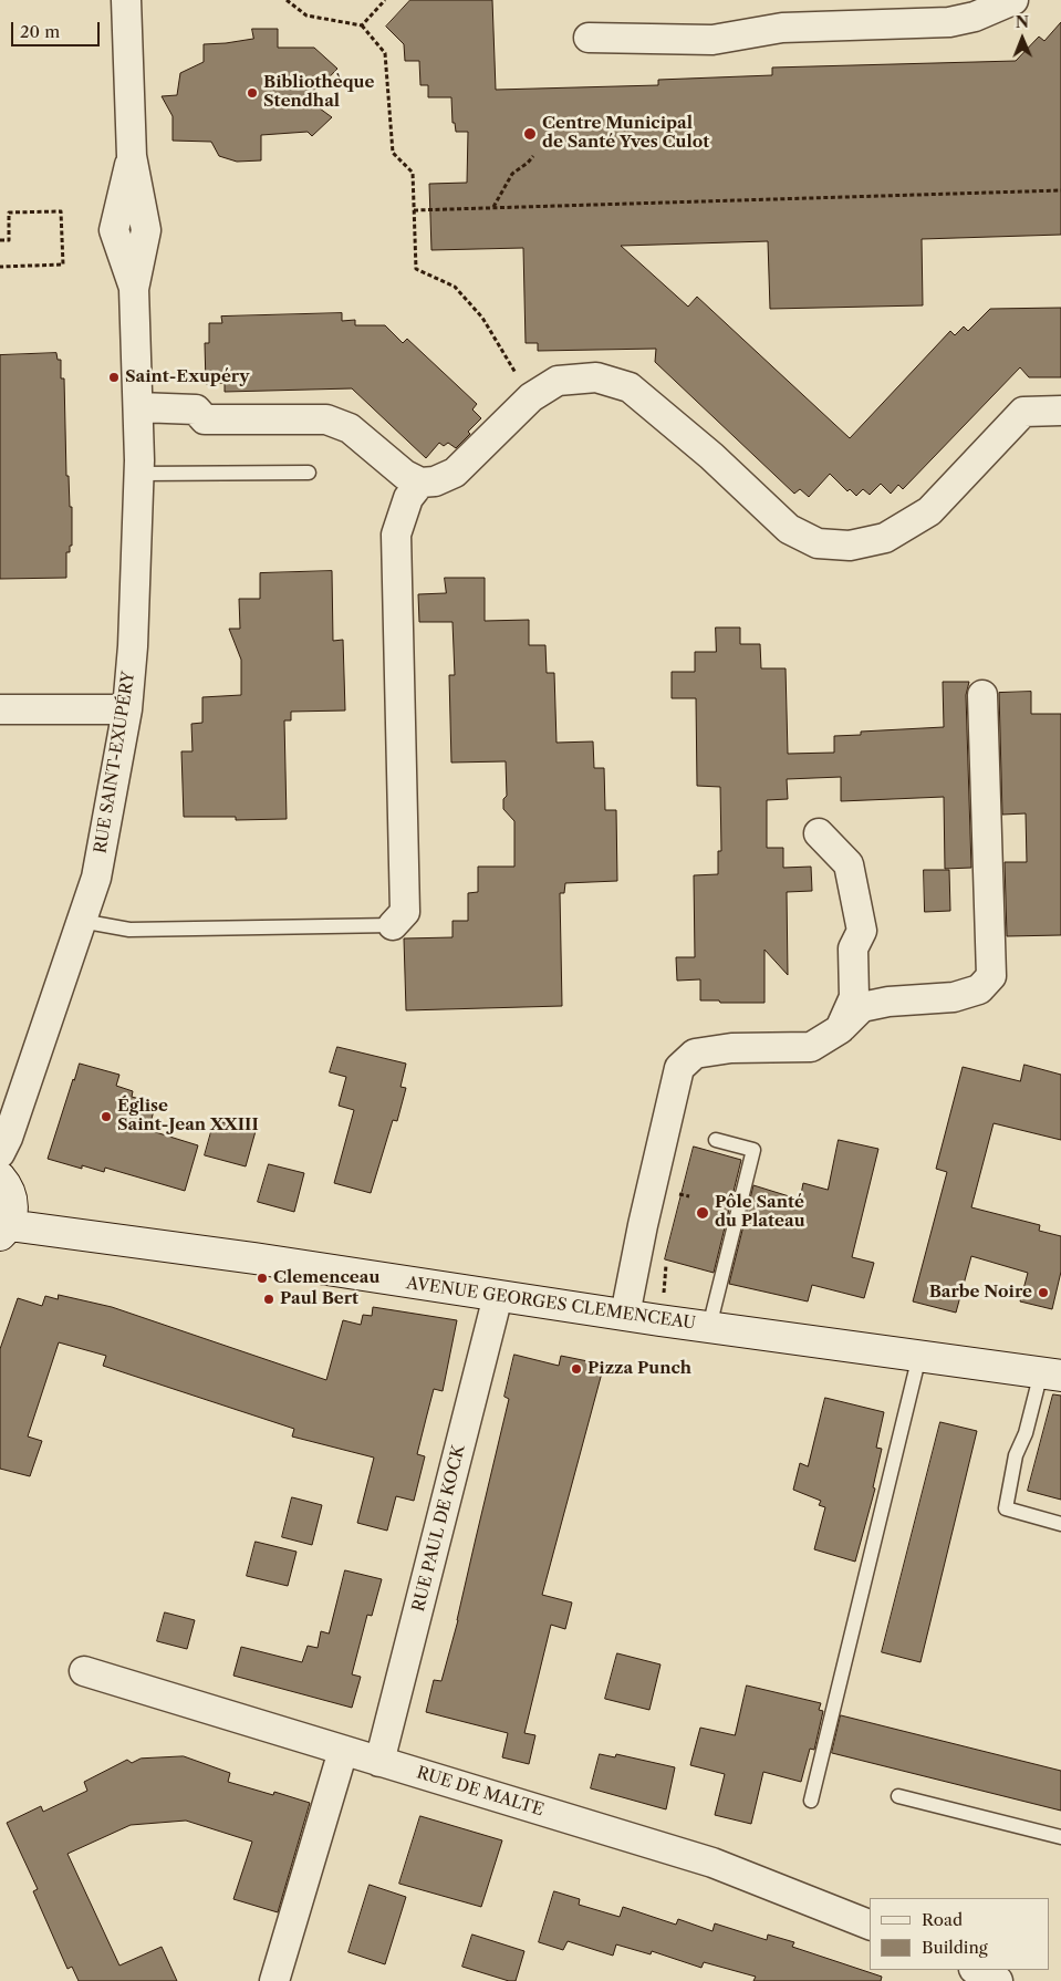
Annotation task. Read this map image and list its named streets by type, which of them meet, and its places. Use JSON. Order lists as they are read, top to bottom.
{
  "streets": {
    "main road": ["AVENUE GEORGES CLEMENCEAU"],
    "street": ["RUE SAINT-EXUPÉRY", "RUE PAUL DE KOCK", "RUE DE MALTE"]
  },
  "crossings": [
    ["AVENUE GEORGES CLEMENCEAU", "RUE PAUL DE KOCK"],
    ["RUE PAUL DE KOCK", "RUE DE MALTE"]
  ],
  "places": [
    "Bibliothèque Stendhal",
    "Centre Municipal de Santé Yves Culot",
    "Saint-Exupéry",
    "Église Saint-Jean XXIII",
    "Pôle Santé du Plateau",
    "Clemenceau",
    "Barbe Noire",
    "Paul Bert",
    "Pizza Punch"
  ],
  "legend": ["Road", "Building"],
  "scale_bar": "20 m",
  "north": "top"
}
